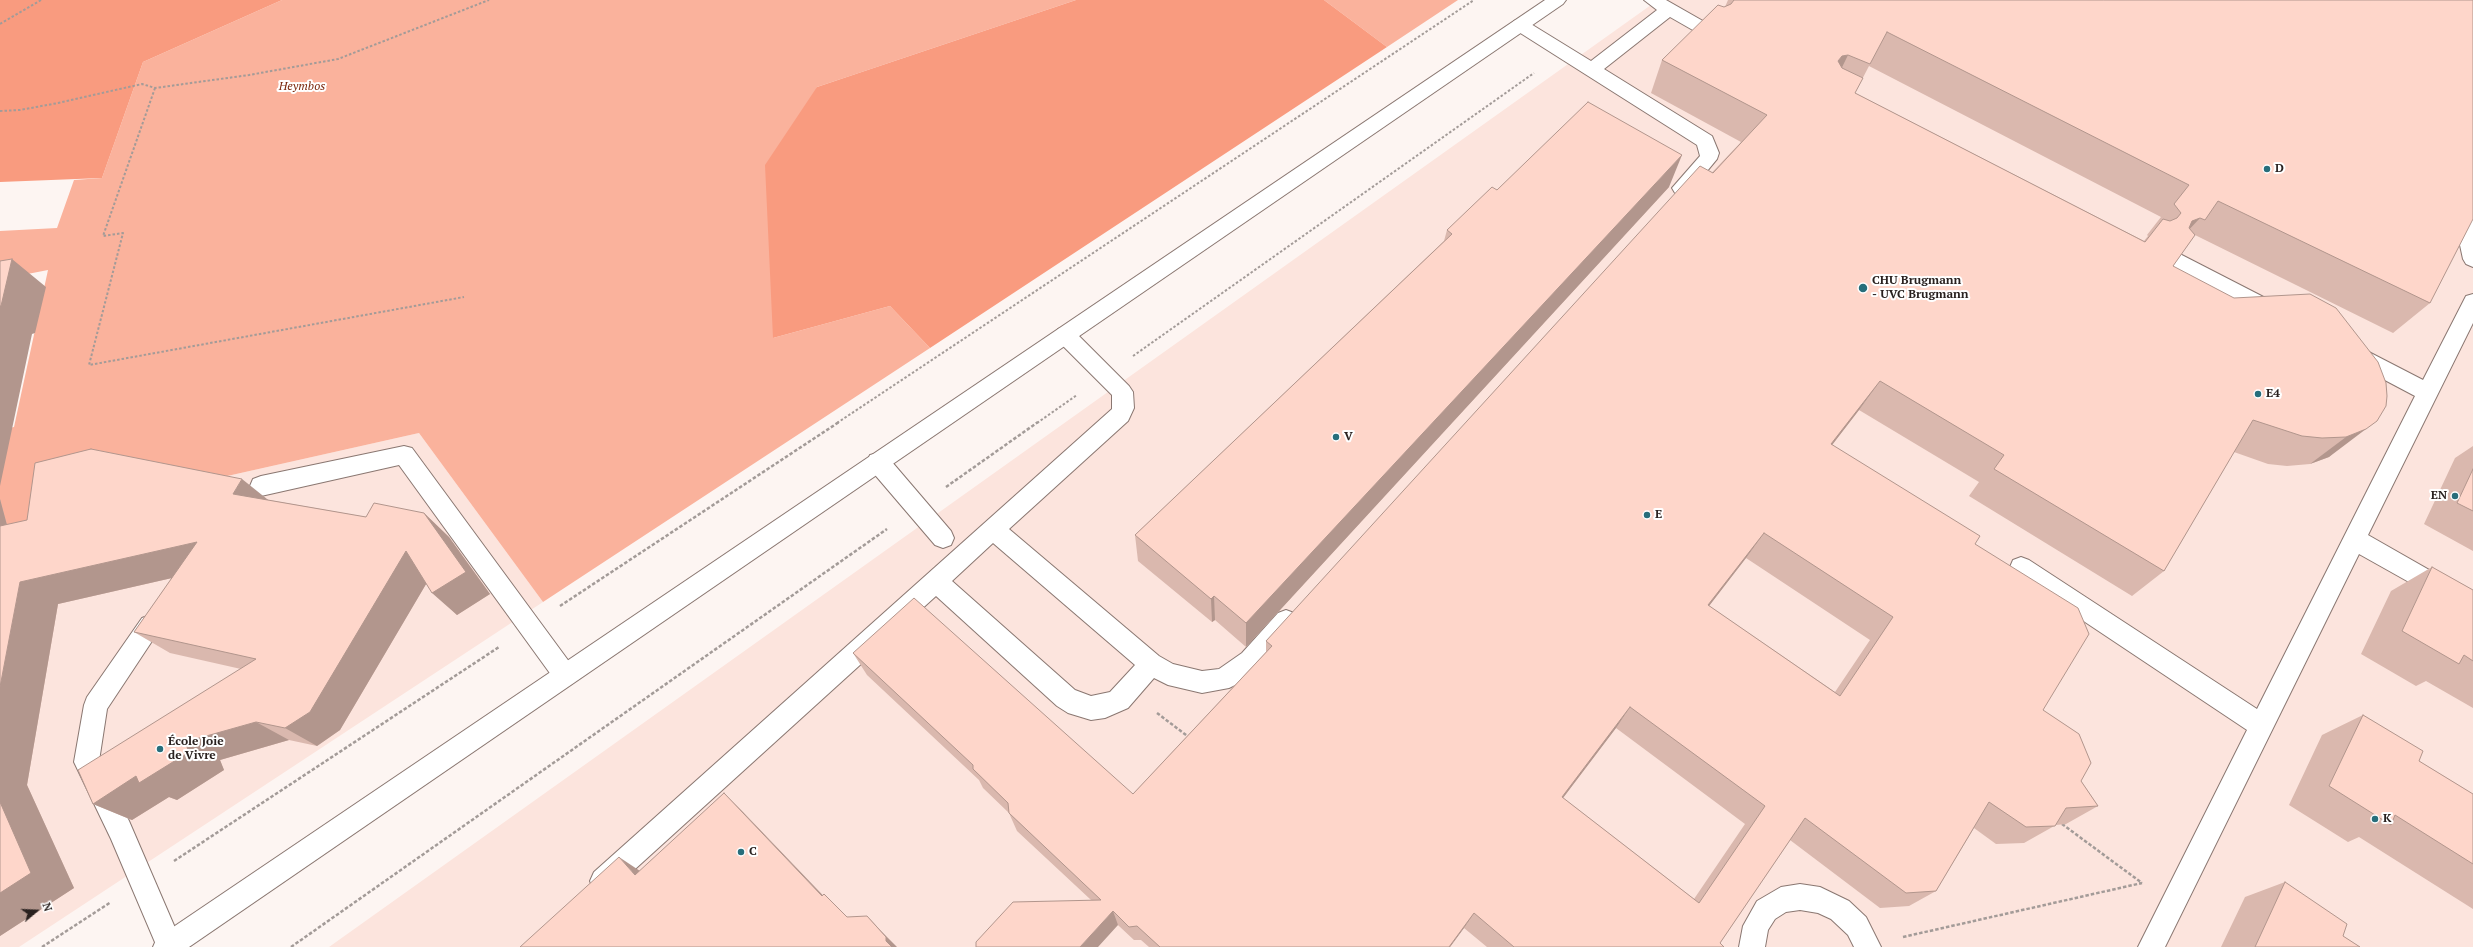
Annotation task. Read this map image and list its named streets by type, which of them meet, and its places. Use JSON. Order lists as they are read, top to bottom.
{
  "parks": ["Heymbos"],
  "places": [
    "D",
    "CHU Brugmann - UVC Brugmann",
    "E4",
    "V",
    "EN",
    "E",
    "École Joie de Vivre",
    "K",
    "C"
  ],
  "north": "right"
}
